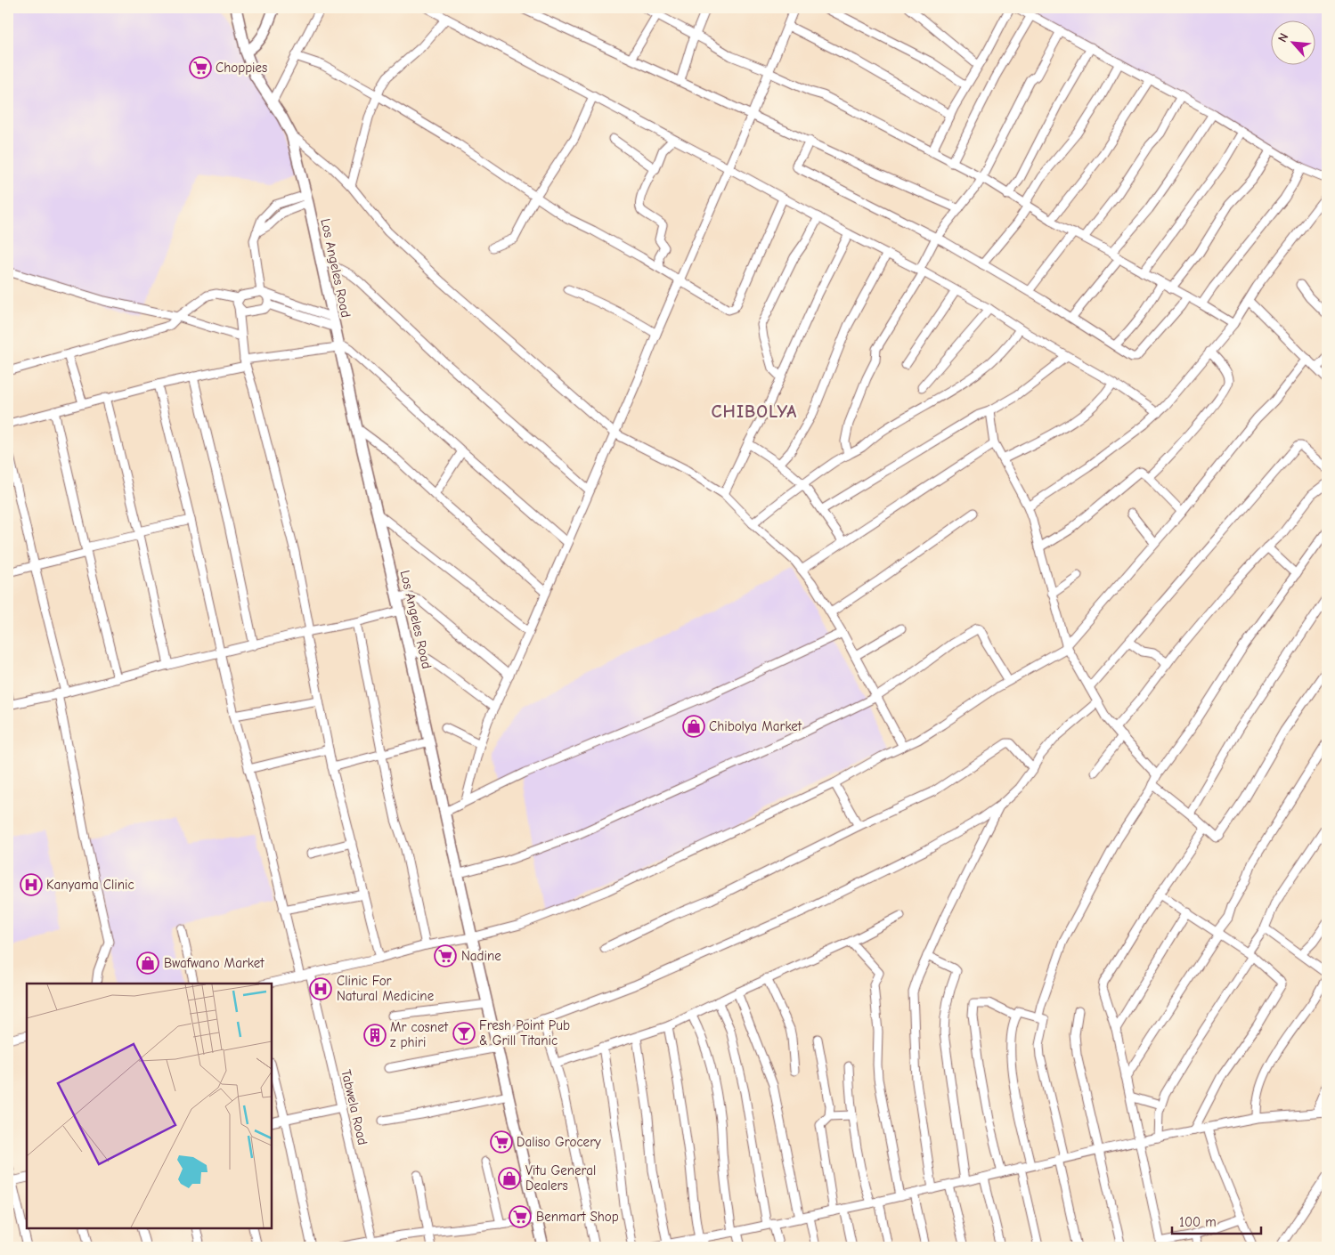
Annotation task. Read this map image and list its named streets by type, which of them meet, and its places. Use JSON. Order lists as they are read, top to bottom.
{
  "streets": {
    "main road": ["Los Angeles Road"],
    "street": ["Tabwela Road"]
  },
  "districts": ["CHIBOLYA"],
  "places": {
    "supermarket": [
      "Choppies",
      "Nadine",
      "Daliso Grocery",
      "Benmart Shop"
    ],
    "shop": ["Chibolya Market", "Bwafwano Market", "Vitu General Dealers"],
    "hospital": ["Kanyama Clinic", "Clinic For Natural Medicine"],
    "bar": ["Fresh Point Pub & Grill Titanic"],
    "building": ["Mr cosnet z phiri"]
  },
  "scale_bar": "100 m",
  "north": "top left"
}
